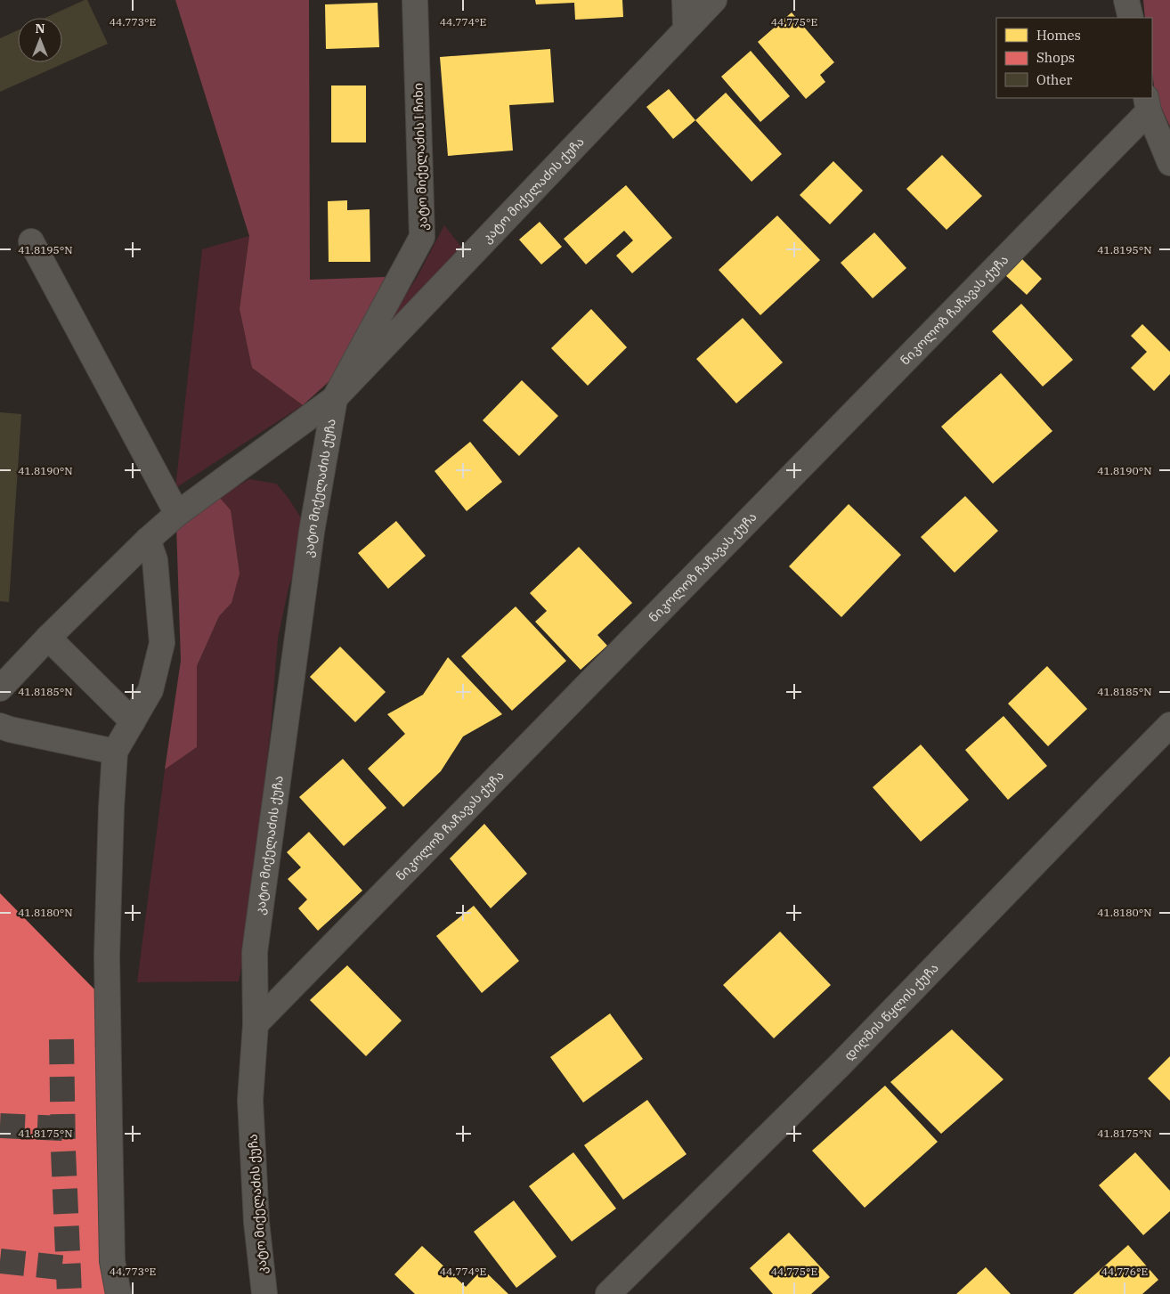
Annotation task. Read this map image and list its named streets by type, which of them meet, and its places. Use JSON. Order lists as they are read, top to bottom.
{
  "streets": {
    "street": [
      "კატო მიქელაძის I ჩიხი",
      "კატო მიქელაძის ქუჩა",
      "ნიკოლოზ ჩაჩავას ქუჩა",
      "დიღმის წყლის ქუჩა"
    ]
  },
  "crossings": [
    ["კატო მიქელაძის I ჩიხი", "კატო მიქელაძის ქუჩა"],
    ["კატო მიქელაძის ქუჩა", "ნიკოლოზ ჩაჩავას ქუჩა"]
  ],
  "legend": ["Homes", "Shops", "Other"],
  "north": "top",
  "coordinates": [
    "44.773°E",
    "44.774°E",
    "44.775°E",
    "41.8195°N",
    "41.8190°N",
    "41.8185°N",
    "41.8180°N",
    "41.8175°N",
    "44.776°E"
  ]
}
